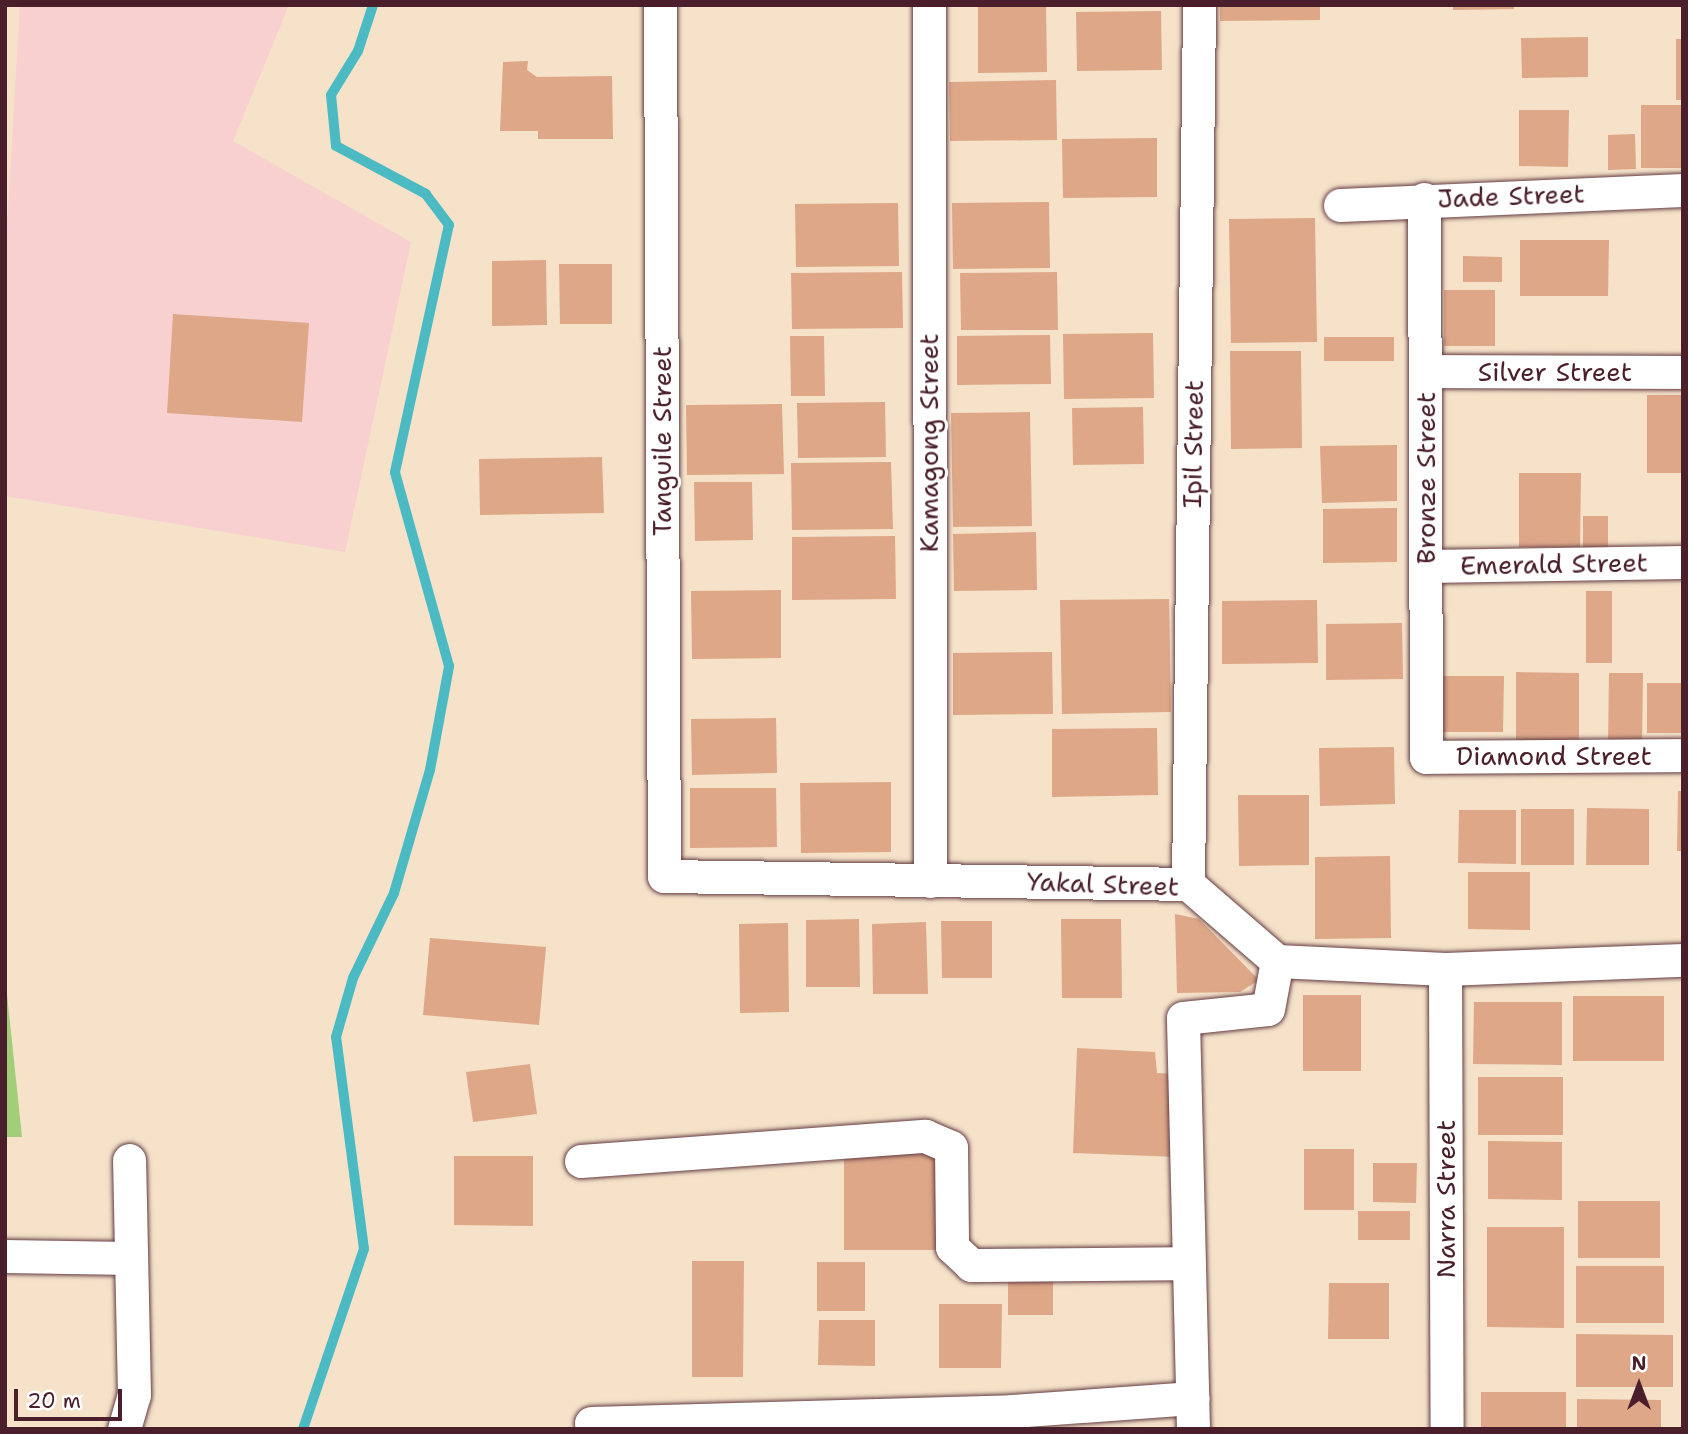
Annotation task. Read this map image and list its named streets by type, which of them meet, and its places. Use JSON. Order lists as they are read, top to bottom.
{
  "streets": {
    "street": [
      "Jade Street",
      "Silver Street",
      "Tanguile Street",
      "Kamagong Street",
      "Ipil Street",
      "Bronze Street",
      "Emerald Street",
      "Diamond Street",
      "Yakal Street",
      "Narra Street"
    ]
  },
  "crossings": [
    ["Jade Street", "Bronze Street"],
    ["Silver Street", "Bronze Street"],
    ["Tanguile Street", "Yakal Street"],
    ["Kamagong Street", "Yakal Street"],
    ["Ipil Street", "Yakal Street"],
    ["Bronze Street", "Emerald Street"],
    ["Bronze Street", "Diamond Street"]
  ],
  "scale_bar": "20 m",
  "north": "top"
}
